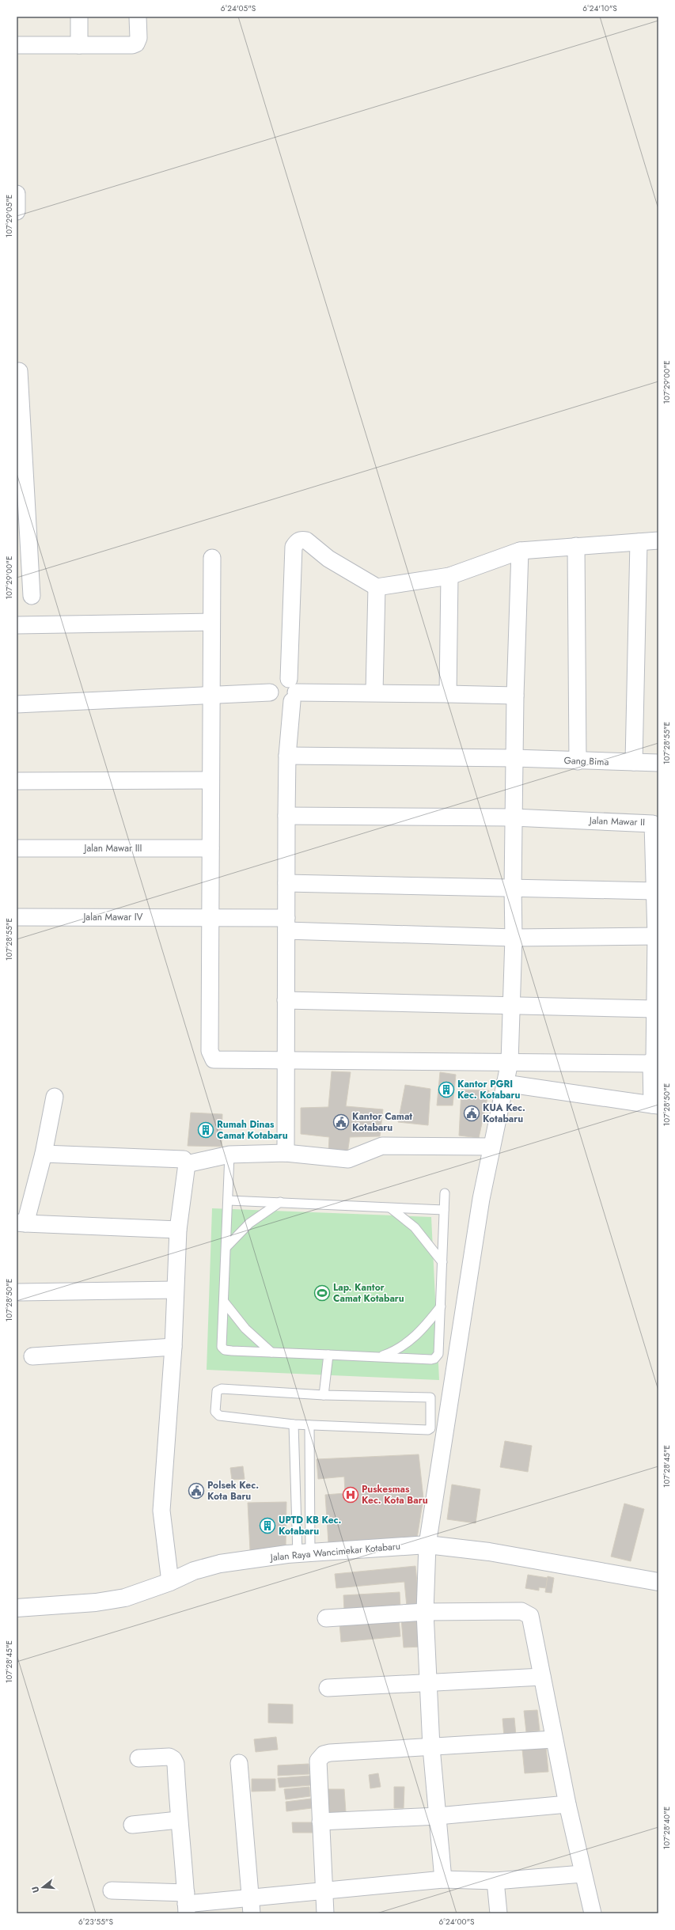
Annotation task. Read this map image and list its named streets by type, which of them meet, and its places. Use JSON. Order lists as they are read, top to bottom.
{
  "streets": {
    "street": [
      "Gang Bima",
      "Jalan Mawar II",
      "Jalan Mawar III",
      "Jalan Mawar IV",
      "Jalan Raya Wancimekar Kotabaru"
    ]
  },
  "places": {
    "building": ["Kantor PGRI Kec. Kotabaru", "Rumah Dinas Camat Kotabaru", "UPTD KB Kec. Kotabaru"],
    "public building": ["KUA Kec. Kotabaru", "Kantor Camat Kotabaru", "Polsek Kec. Kota Baru"],
    "sports": ["Lap. Kantor Camat Kotabaru"],
    "hospital": ["Puskesmas Kec. Kota Baru"]
  },
  "north": "left",
  "coordinates": [
    "6°24'05\"S",
    "6°24'10\"S",
    "107°29'05\"E",
    "107°29'00\"E",
    "107°28'55\"E",
    "107°28'50\"E",
    "107°28'45\"E",
    "107°28'40\"E",
    "6°23'55\"S",
    "6°24'00\"S"
  ]
}
